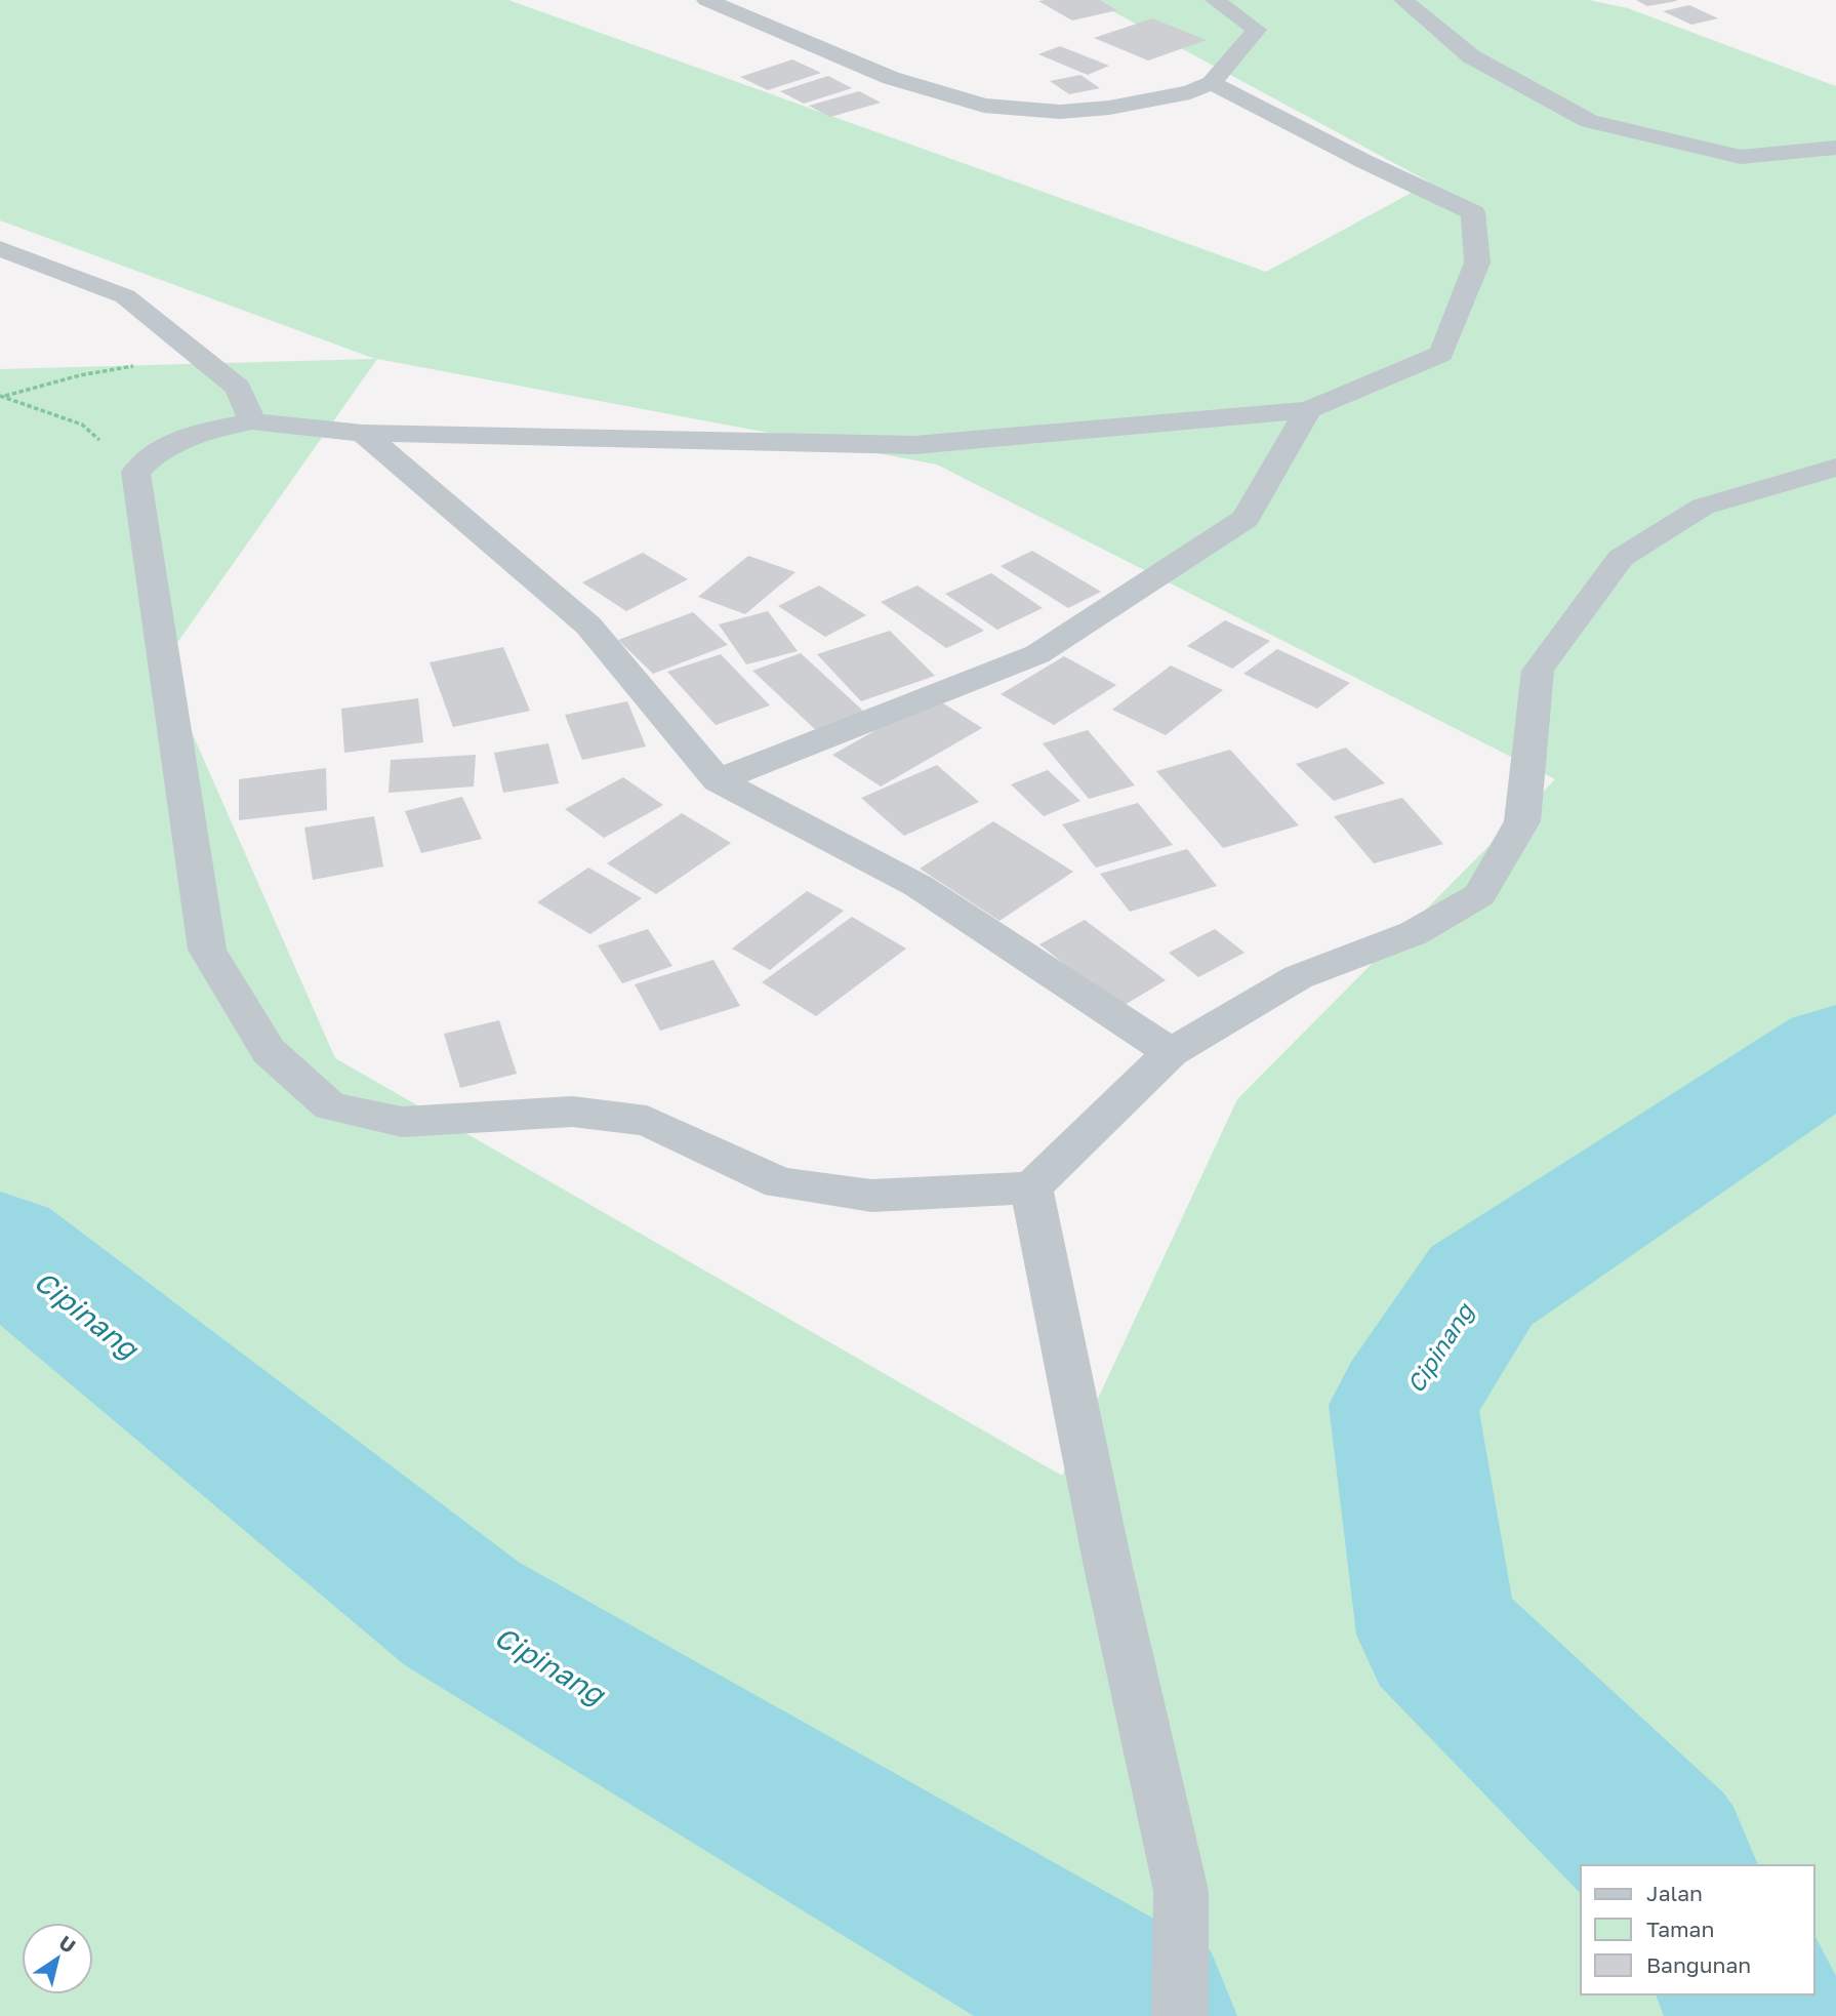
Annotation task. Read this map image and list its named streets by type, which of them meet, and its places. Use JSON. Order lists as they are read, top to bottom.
{
  "water": ["Cipinang"],
  "legend": ["Jalan", "Taman", "Bangunan"],
  "north": "top right"
}
